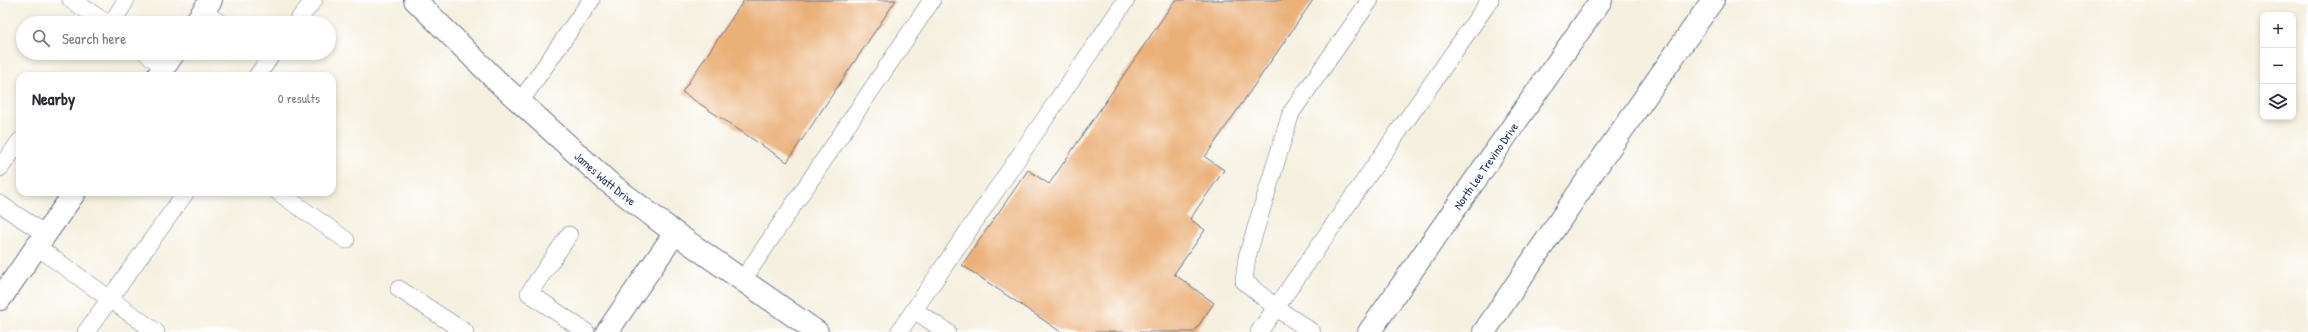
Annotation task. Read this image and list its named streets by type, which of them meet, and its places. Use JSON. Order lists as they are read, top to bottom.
{
  "streets": {
    "main road": ["North Lee Trevino Drive", "James Watt Drive"]
  },
  "page": {
    "map_buttons": ["+", "−"],
    "search": "Search here",
    "heading": ["Nearby", "0 results"]
  }
}
